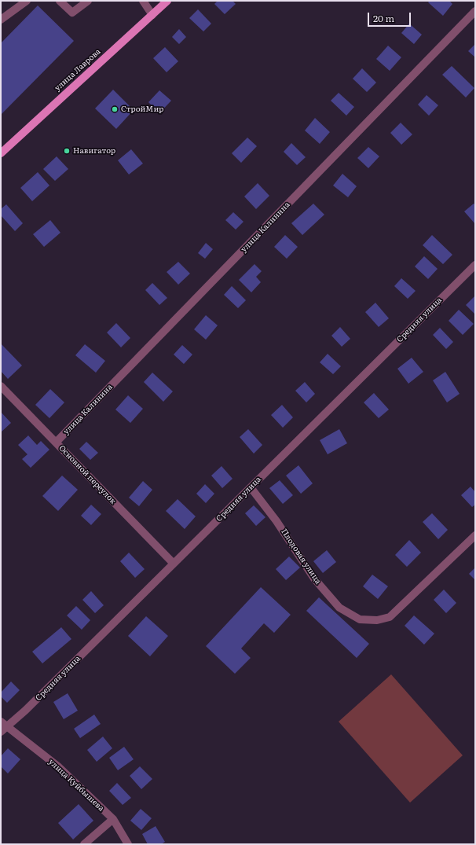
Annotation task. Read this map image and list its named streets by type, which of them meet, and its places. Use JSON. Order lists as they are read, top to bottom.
{
  "streets": {
    "main road": ["улица Лаврова"],
    "street": [
      "улица Калинина",
      "Средняя улица",
      "Основной переулок",
      "Плодовая улица",
      "улица Куйбышева"
    ]
  },
  "crossings": [
    ["улица Калинина", "Основной переулок"],
    ["Средняя улица", "Основной переулок"],
    ["Средняя улица", "Плодовая улица"],
    ["Средняя улица", "улица Куйбышева"]
  ],
  "places": ["СтройМир", "Навигатор"],
  "scale_bar": "20 m"
}
